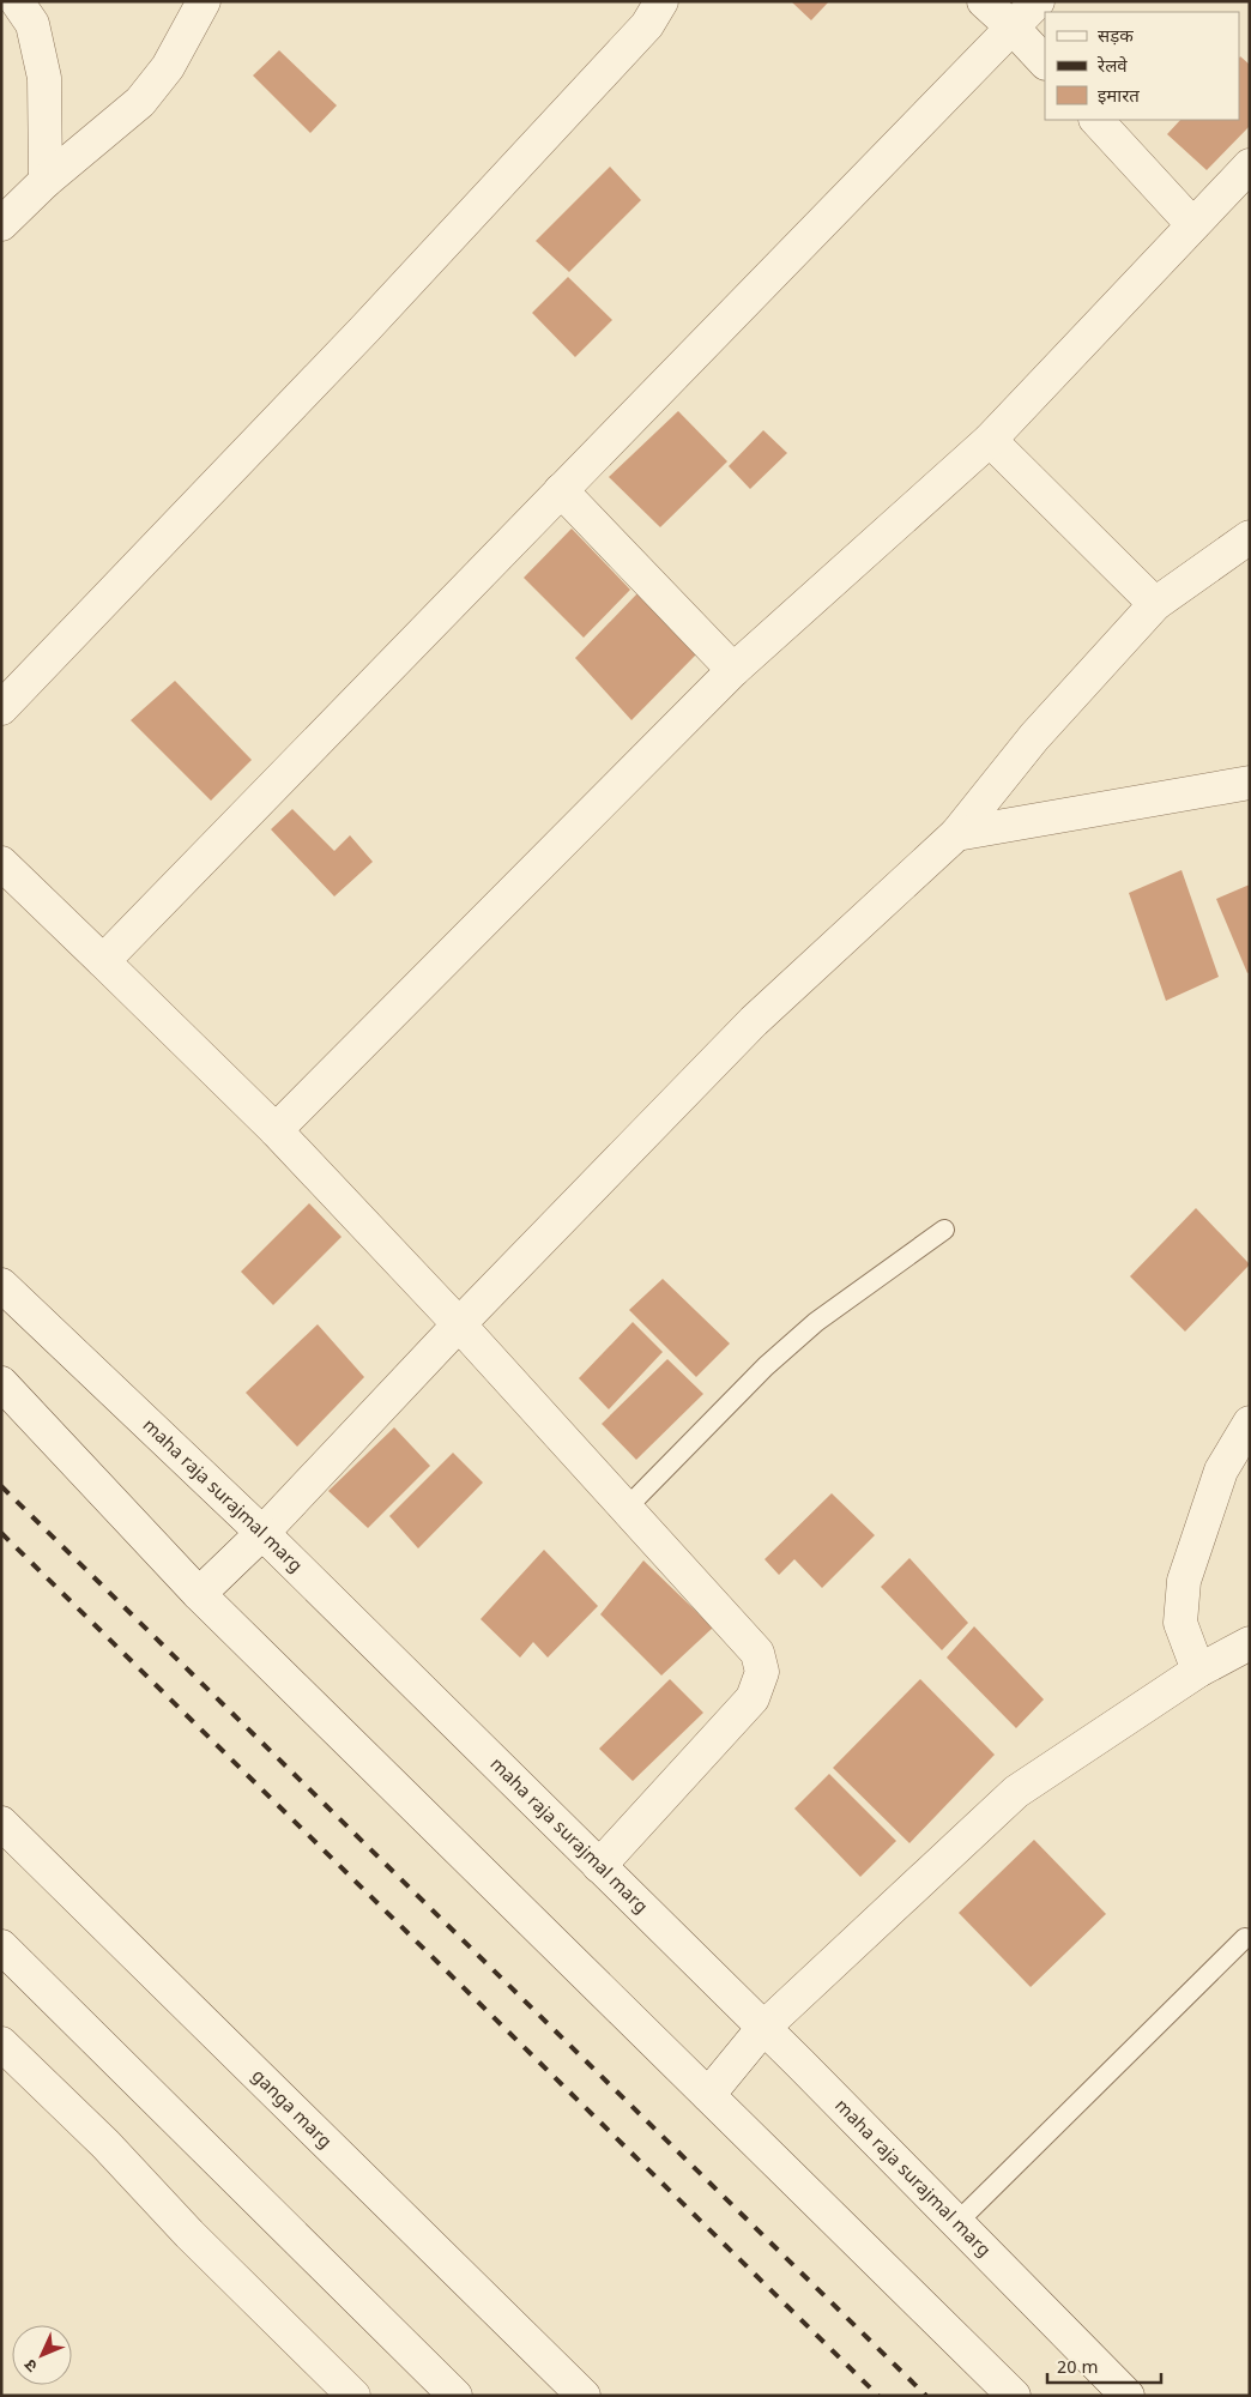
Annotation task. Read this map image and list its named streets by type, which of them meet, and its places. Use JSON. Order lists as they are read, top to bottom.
{
  "streets": {
    "street": ["maha raja surajmal marg", "ganga marg"]
  },
  "legend": ["सड़क", "रेलवे", "इमारत"],
  "scale_bar": "20 m",
  "north": "bottom left"
}
